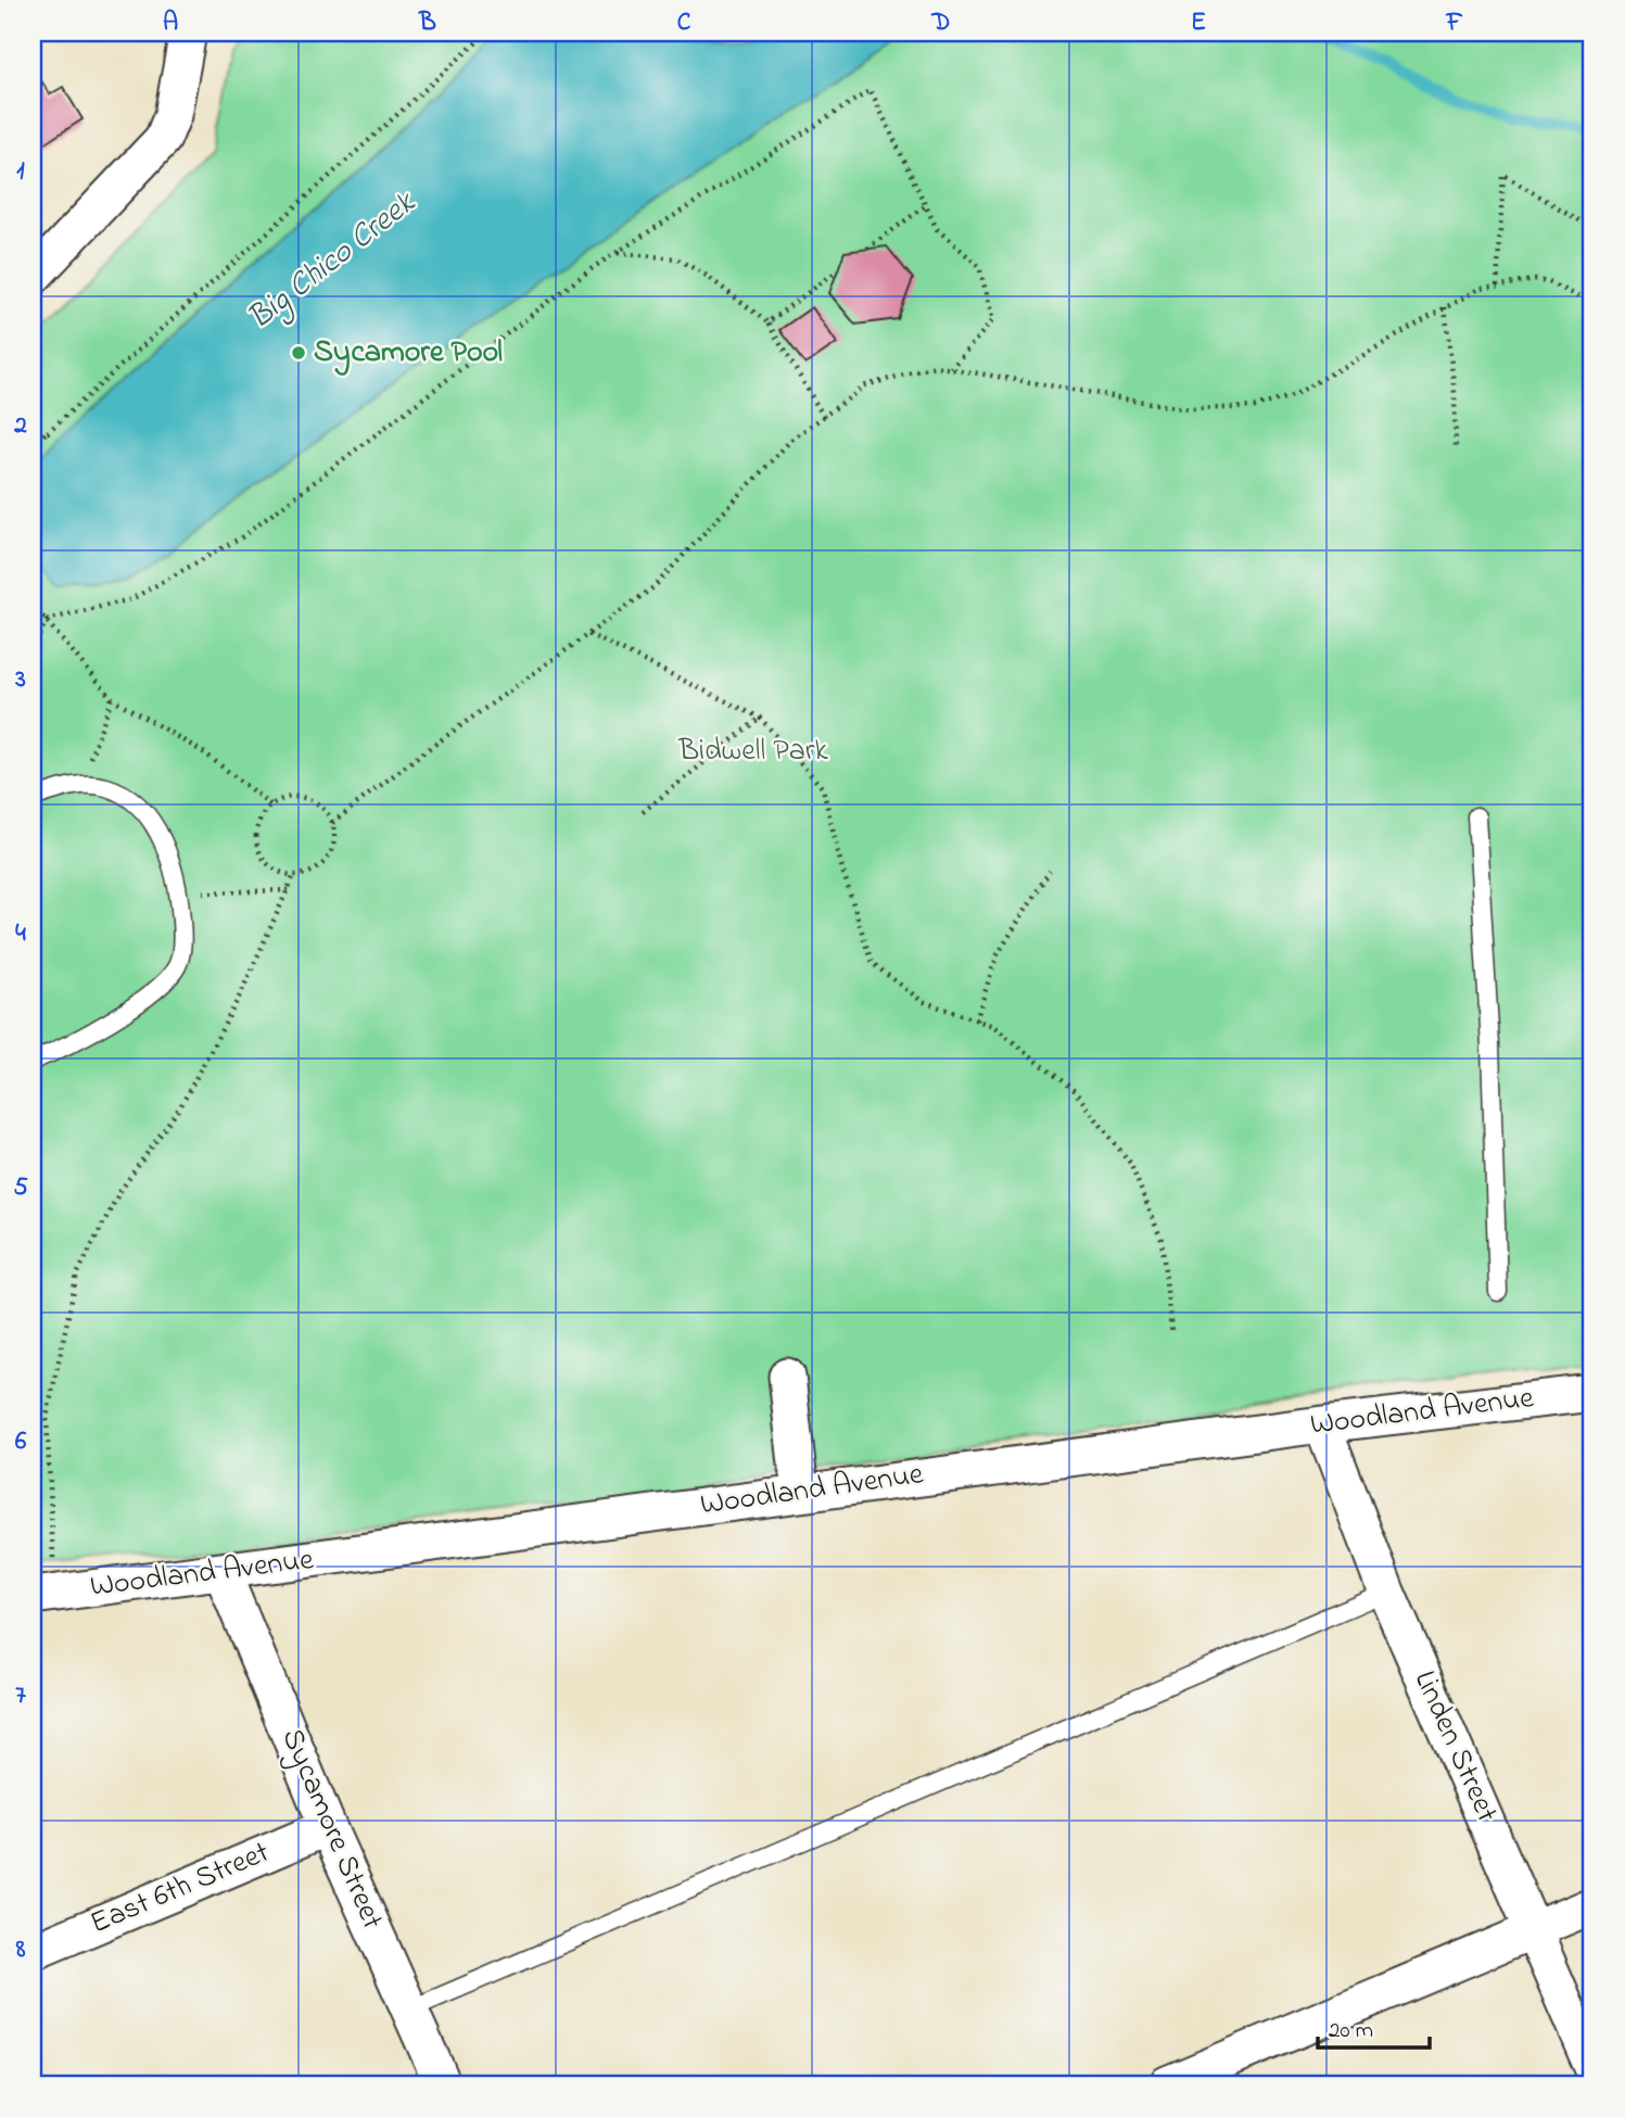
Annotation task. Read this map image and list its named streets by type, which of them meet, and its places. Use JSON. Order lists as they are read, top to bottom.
{
  "streets": {
    "street": [
      "Woodland Avenue",
      "Linden Street",
      "Sycamore Street",
      "East 6th Street"
    ]
  },
  "crossings": [
    ["Woodland Avenue", "Linden Street"],
    ["Woodland Avenue", "Sycamore Street"],
    ["Sycamore Street", "East 6th Street"]
  ],
  "water": ["Big Chico Creek"],
  "parks": ["Bidwell Park"],
  "places": ["Sycamore Pool"],
  "scale_bar": "20 m",
  "grid": {
    "columns": [
      "A",
      "B",
      "C",
      "D",
      "E",
      "F"
    ],
    "rows": [
      "1",
      "2",
      "3",
      "4",
      "5",
      "6",
      "7",
      "8"
    ]
  }
}
